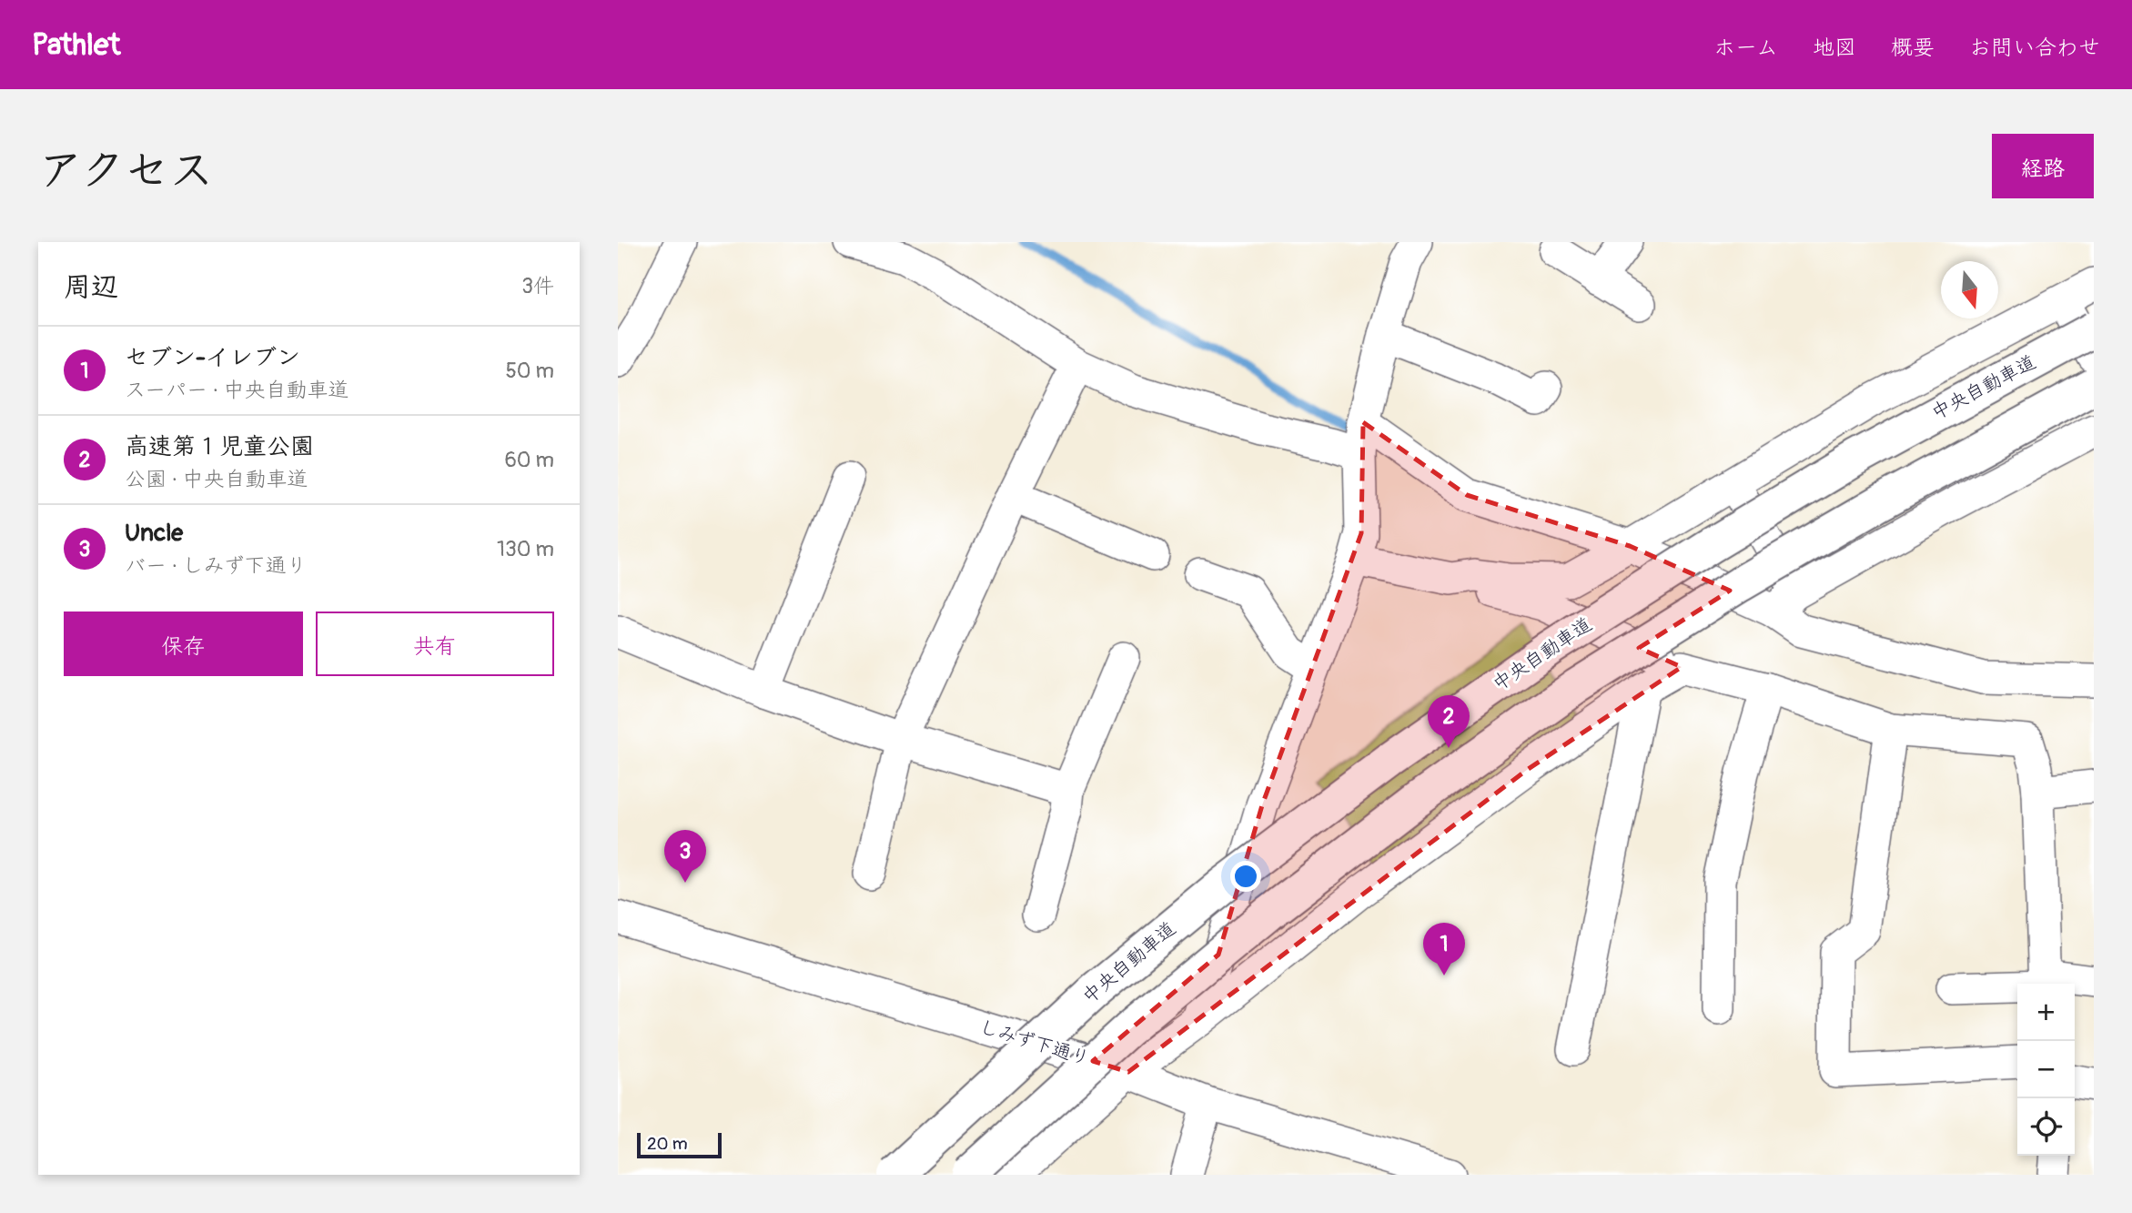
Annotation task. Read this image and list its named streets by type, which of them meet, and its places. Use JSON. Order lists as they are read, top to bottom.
{
  "streets": {
    "highway": ["中央自動車道"],
    "street": ["しみず下通り"]
  },
  "scale_bar": "20 m",
  "north": "bottom",
  "page": {
    "header": "Pathlet",
    "nav": [
      "ホーム",
      "地図",
      "概要",
      "お問い合わせ"
    ],
    "title": "アクセス",
    "buttons": [
      "経路",
      ["保存", "共有"]
    ],
    "heading": ["周辺", "3件"],
    "list": [
      {
        "mark": "1",
        "name": "セブン-イレブン",
        "note": "スーパー · 中央自動車道",
        "value": "50 m"
      },
      {
        "mark": "2",
        "name": "高速第１児童公園",
        "note": "公園 · 中央自動車道",
        "value": "60 m"
      },
      {
        "mark": "3",
        "name": "Uncle",
        "note": "バー · しみず下通り",
        "value": "130 m"
      }
    ],
    "pins": ["2", "3", "1"],
    "map_buttons": ["+", "−"],
    "scale": "20 m"
  }
}
